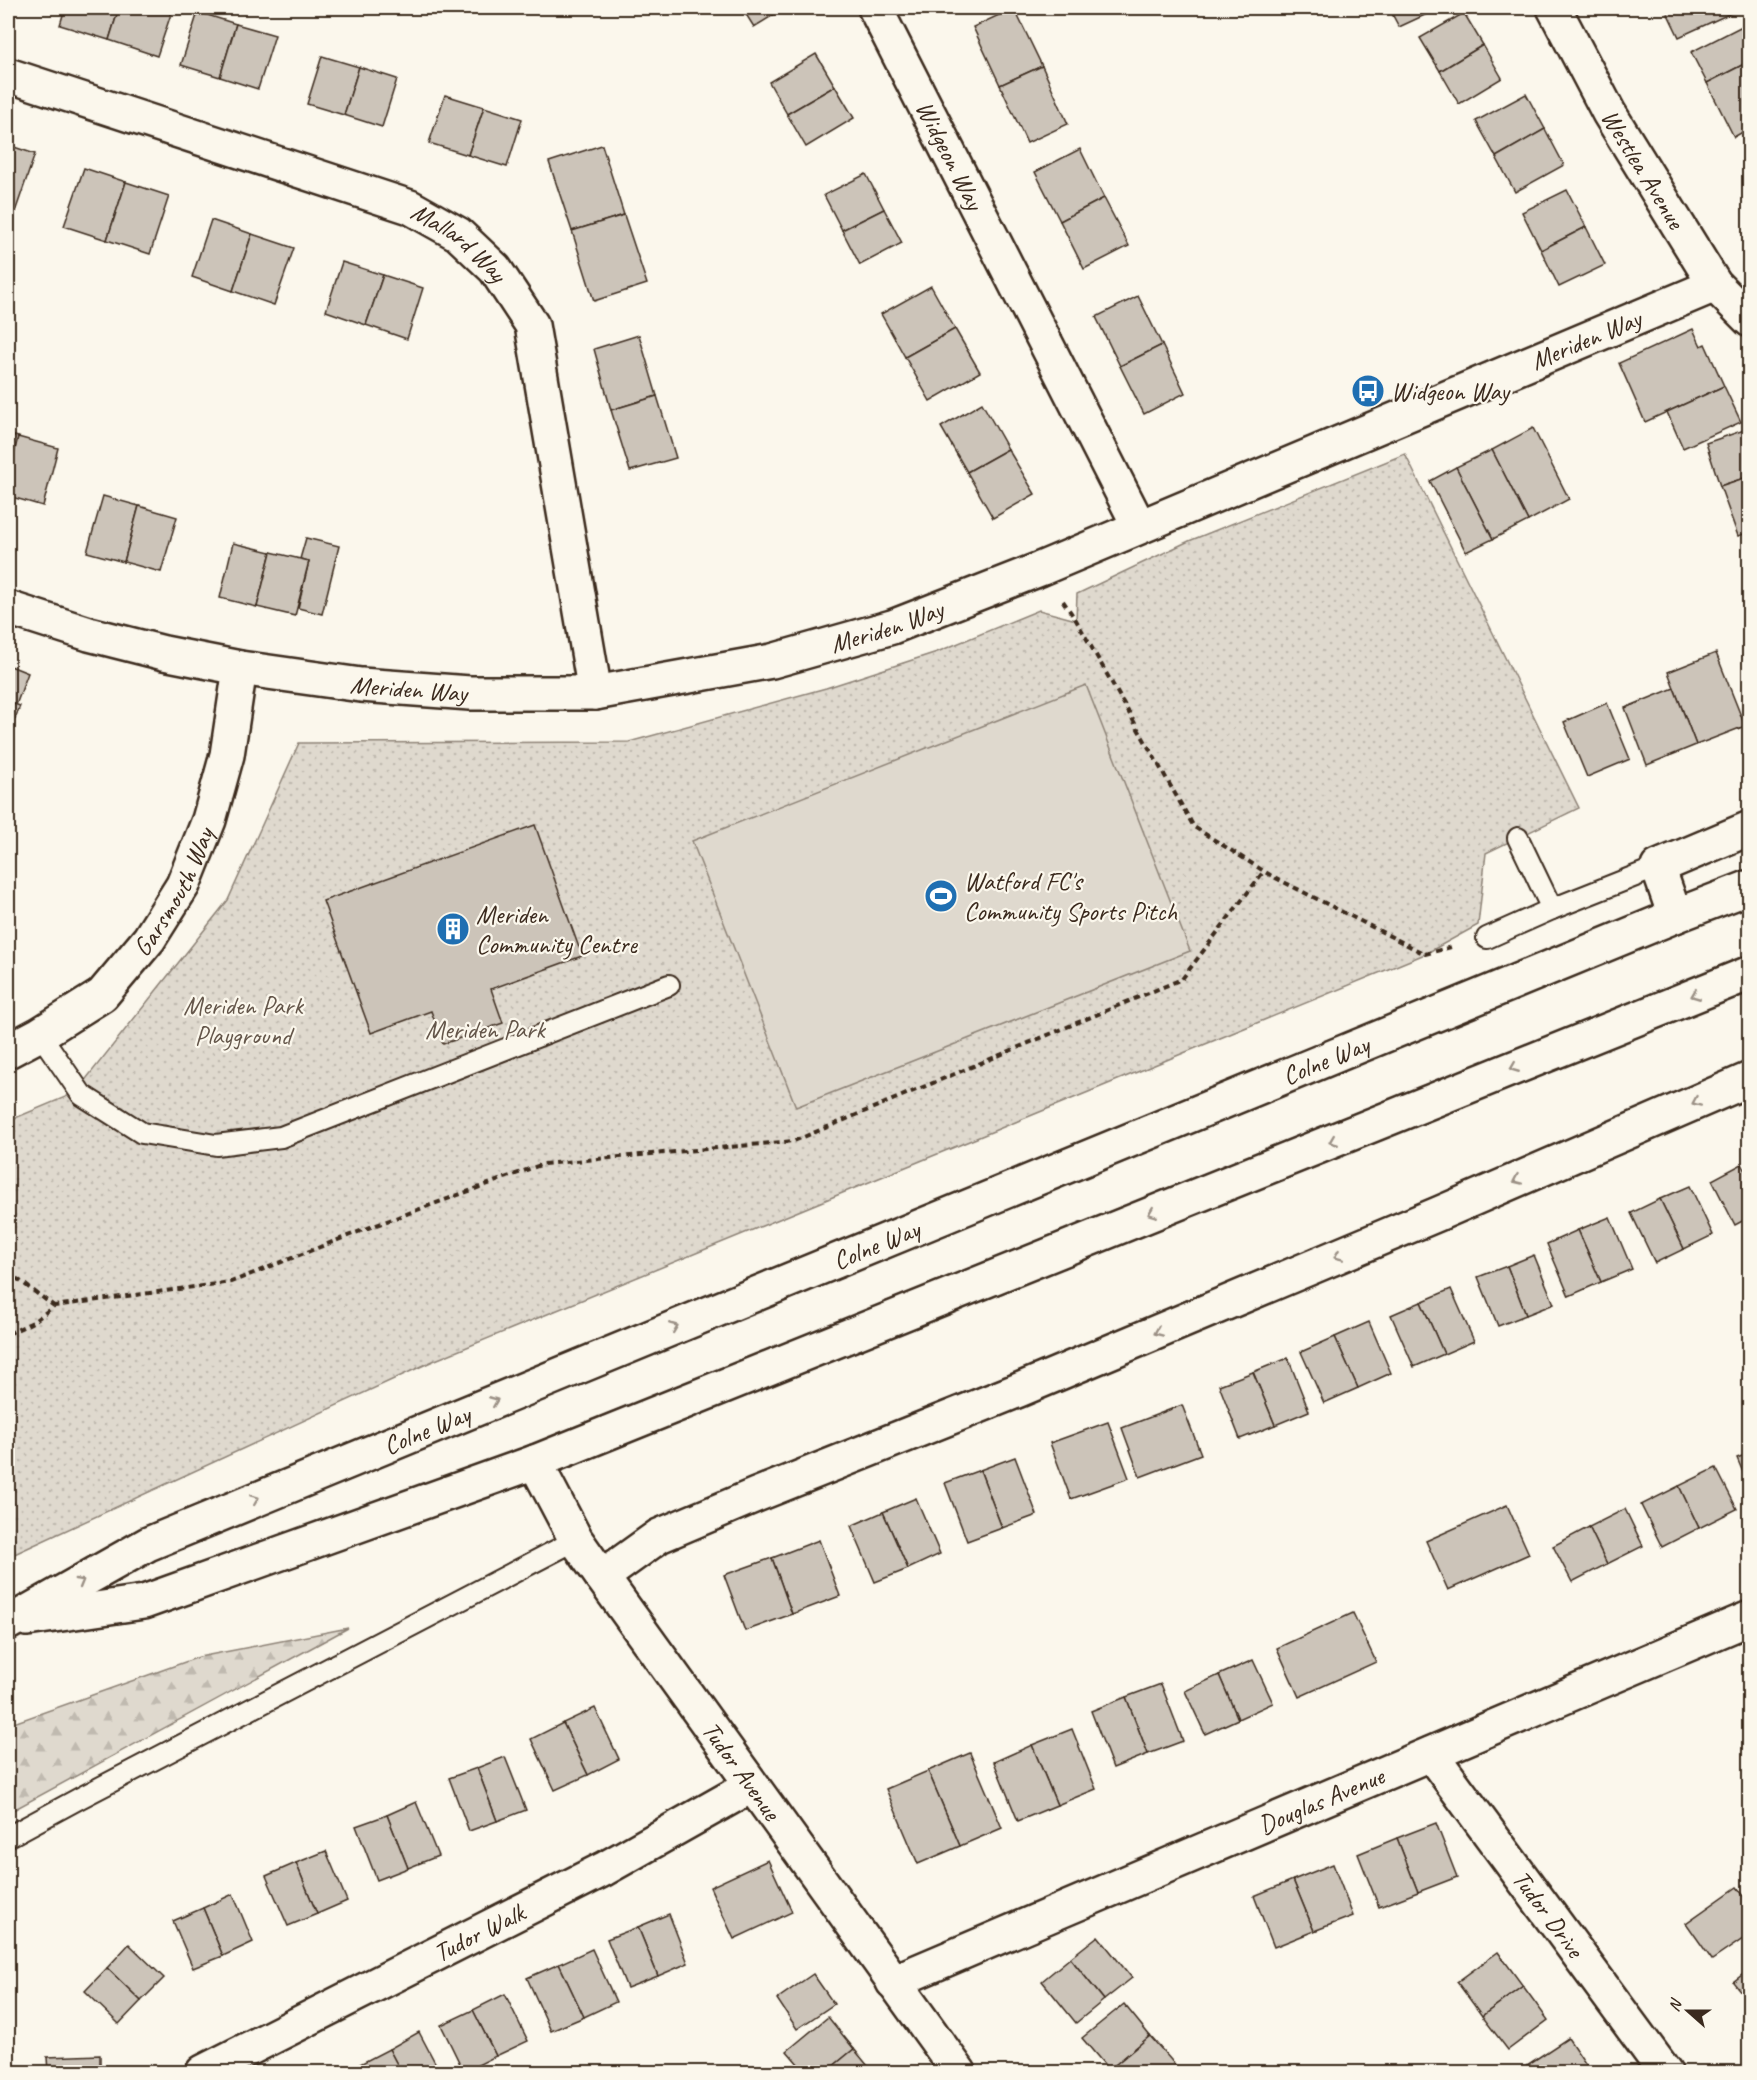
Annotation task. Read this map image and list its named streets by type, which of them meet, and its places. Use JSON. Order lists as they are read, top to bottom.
{
  "streets": {
    "main road": [
      "Widgeon Way",
      "Westlea Avenue",
      "Mallard Way",
      "Meriden Way",
      "Garsmouth Way",
      "Colne Way",
      "Tudor Avenue",
      "Douglas Avenue",
      "Tudor Drive",
      "Tudor Walk"
    ]
  },
  "crossings": [
    ["Widgeon Way", "Meriden Way"],
    ["Westlea Avenue", "Meriden Way"],
    ["Mallard Way", "Meriden Way"],
    ["Meriden Way", "Garsmouth Way"],
    ["Colne Way", "Tudor Avenue"],
    ["Tudor Avenue", "Douglas Avenue"],
    ["Tudor Avenue", "Tudor Walk"],
    ["Douglas Avenue", "Tudor Drive"]
  ],
  "parks": ["Meriden Park Playground", "Meriden Park"],
  "places": {
    "bus stop": ["Widgeon Way"],
    "sports": ["Watford FC's Community Sports Pitch"],
    "building": ["Meriden Community Centre"]
  },
  "north": "left"
}
